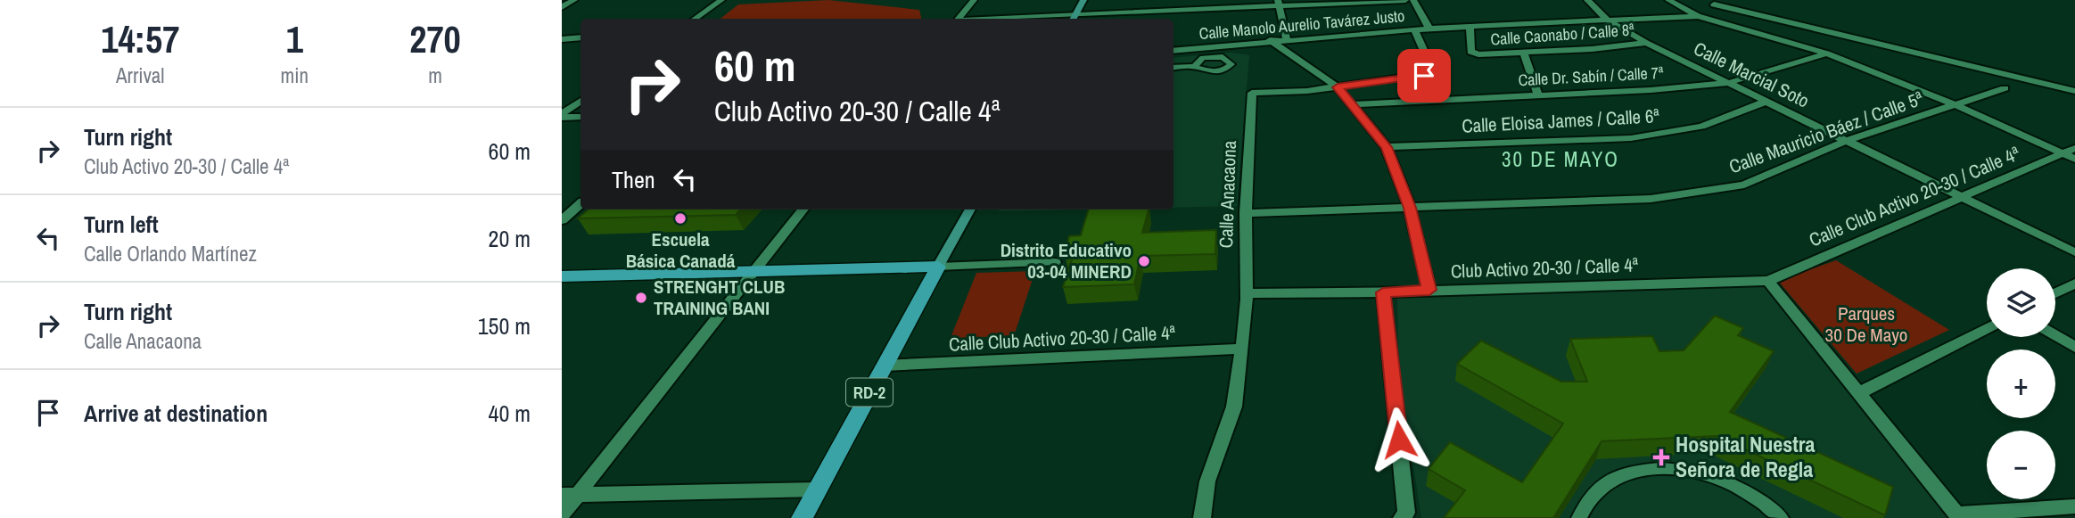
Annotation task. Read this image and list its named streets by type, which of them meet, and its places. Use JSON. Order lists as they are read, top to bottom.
{
  "streets": {
    "main road": ["RD-2"],
    "street": [
      "Calle Manolo Aurelio Tavárez Justo",
      "Calle Caonabo / Calle 8ª",
      "Calle Marcial Soto",
      "Calle Dr. Sabín / Calle 7ª",
      "Calle Eloisa James / Calle 6ª",
      "Calle Mauricio Báez / Calle 5ª",
      "Calle Anacaona",
      "Calle Club Activo 20-30 / Calle 4ª",
      "Club Activo 20-30 / Calle 4ª"
    ]
  },
  "crossings": [
    ["Calle Manolo Aurelio Tavárez Justo", "Calle Caonabo / Calle 8ª"],
    ["Calle Manolo Aurelio Tavárez Justo", "Calle Marcial Soto"],
    ["Calle Manolo Aurelio Tavárez Justo", "Calle Anacaona"],
    ["Calle Caonabo / Calle 8ª", "Calle Marcial Soto"],
    ["Calle Marcial Soto", "Calle Dr. Sabín / Calle 7ª"],
    ["Calle Marcial Soto", "Calle Eloisa James / Calle 6ª"],
    ["Calle Marcial Soto", "Calle Mauricio Báez / Calle 5ª"],
    ["Calle Marcial Soto", "Calle Club Activo 20-30 / Calle 4ª"],
    ["Calle Mauricio Báez / Calle 5ª", "Calle Anacaona"],
    ["Calle Anacaona", "Calle Club Activo 20-30 / Calle 4ª"],
    ["Calle Anacaona", "Club Activo 20-30 / Calle 4ª"],
    ["Calle Club Activo 20-30 / Calle 4ª", "Club Activo 20-30 / Calle 4ª"],
    ["Calle Club Activo 20-30 / Calle 4ª", "RD-2"]
  ],
  "districts": ["30 DE MAYO"],
  "parks": ["Parques 30 De Mayo"],
  "places": {
    "other": ["Escuela Básica Canadá", "Distrito Educativo 03-04 MINERD", "STRENGHT CLUB TRAINING BANI"],
    "health": ["Hospital Nuestra Señora de Regla"]
  },
  "page": {
    "eta": [
      "14:57",
      "Arrival",
      "1",
      "min",
      "270",
      "m"
    ],
    "turn": ["60 m", "Club Activo 20-30 / Calle 4ª"],
    "list": [
      {
        "name": "Turn right",
        "note": "Club Activo 20-30 / Calle 4ª",
        "value": "60 m"
      },
      {
        "name": "Turn left",
        "note": "Calle Orlando Martínez",
        "value": "20 m"
      },
      {
        "name": "Turn right",
        "note": "Calle Anacaona",
        "value": "150 m"
      },
      {
        "name": "Arrive at destination",
        "value": "40 m"
      }
    ],
    "then": "Then",
    "map_buttons": ["+", "−"]
  }
}
